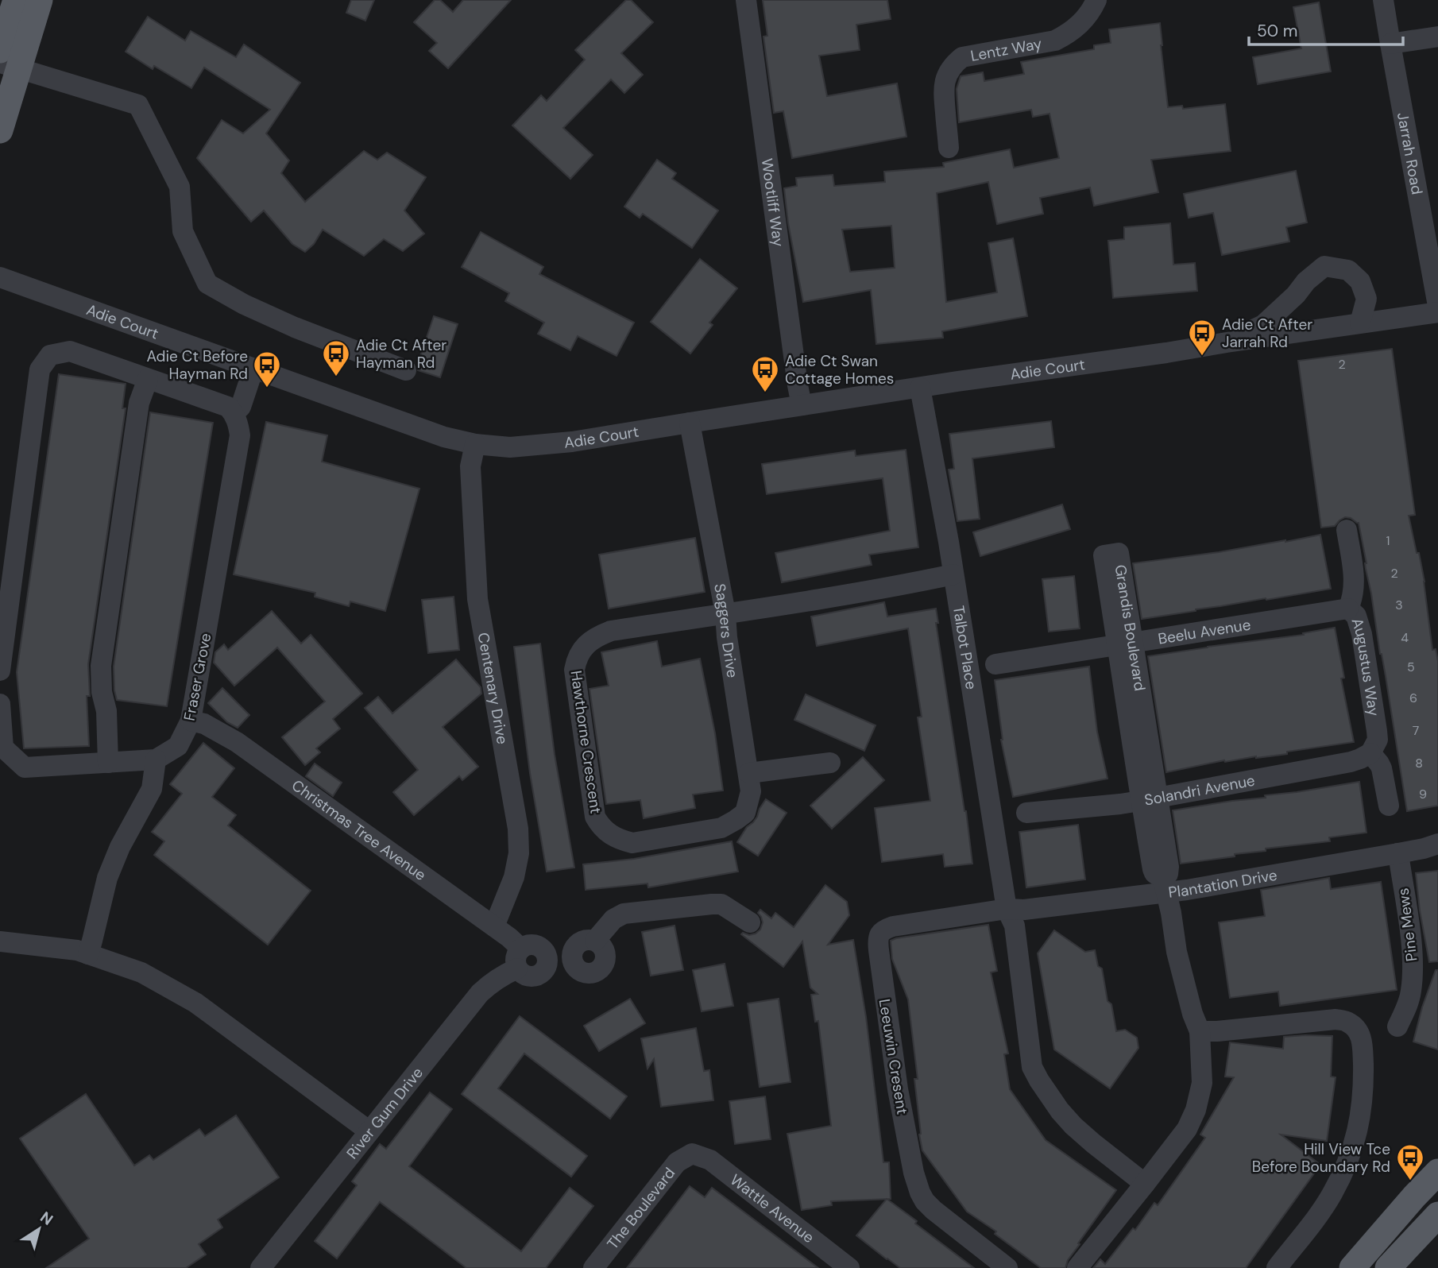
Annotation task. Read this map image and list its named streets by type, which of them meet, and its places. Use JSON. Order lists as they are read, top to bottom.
{
  "streets": {
    "street": [
      "Lentz Way",
      "Jarrah Road",
      "Wootliff Way",
      "Adie Court",
      "Grandis Boulevard",
      "Saggers Drive",
      "Beelu Avenue",
      "Talbot Place",
      "Augustus Way",
      "Fraser Grove",
      "Centenary Drive",
      "Hawthorne Crescent",
      "Solandri Avenue",
      "Christmas Tree Avenue",
      "Plantation Drive",
      "Pine Mews",
      "Leeuwin Cresent",
      "River Gum Drive",
      "The Boulevard",
      "Wattle Avenue"
    ]
  },
  "crossings": [
    ["Wootliff Way", "Adie Court"],
    ["Adie Court", "Saggers Drive"],
    ["Adie Court", "Talbot Place"],
    ["Adie Court", "Centenary Drive"],
    ["Grandis Boulevard", "Beelu Avenue"],
    ["Grandis Boulevard", "Solandri Avenue"],
    ["Grandis Boulevard", "Plantation Drive"],
    ["Saggers Drive", "Hawthorne Crescent"],
    ["Beelu Avenue", "Augustus Way"],
    ["Talbot Place", "Plantation Drive"],
    ["Talbot Place", "Leeuwin Cresent"],
    ["Augustus Way", "Solandri Avenue"],
    ["Fraser Grove", "Christmas Tree Avenue"],
    ["Centenary Drive", "Christmas Tree Avenue"],
    ["Christmas Tree Avenue", "River Gum Drive"],
    ["Plantation Drive", "Pine Mews"],
    ["Plantation Drive", "Leeuwin Cresent"],
    ["The Boulevard", "Wattle Avenue"]
  ],
  "places": {
    "bus stop": [
      "Adie Ct After Jarrah Rd",
      "Adie Ct After Hayman Rd",
      "Adie Ct Before Hayman Rd",
      "Adie Ct Swan Cottage Homes",
      "Hill View Tce Before Boundary Rd"
    ]
  },
  "house_numbers": [
    "2",
    "1",
    "2",
    "3",
    "4",
    "5",
    "6",
    "7",
    "8",
    "9"
  ],
  "scale_bar": "50 m",
  "north": "top right"
}
